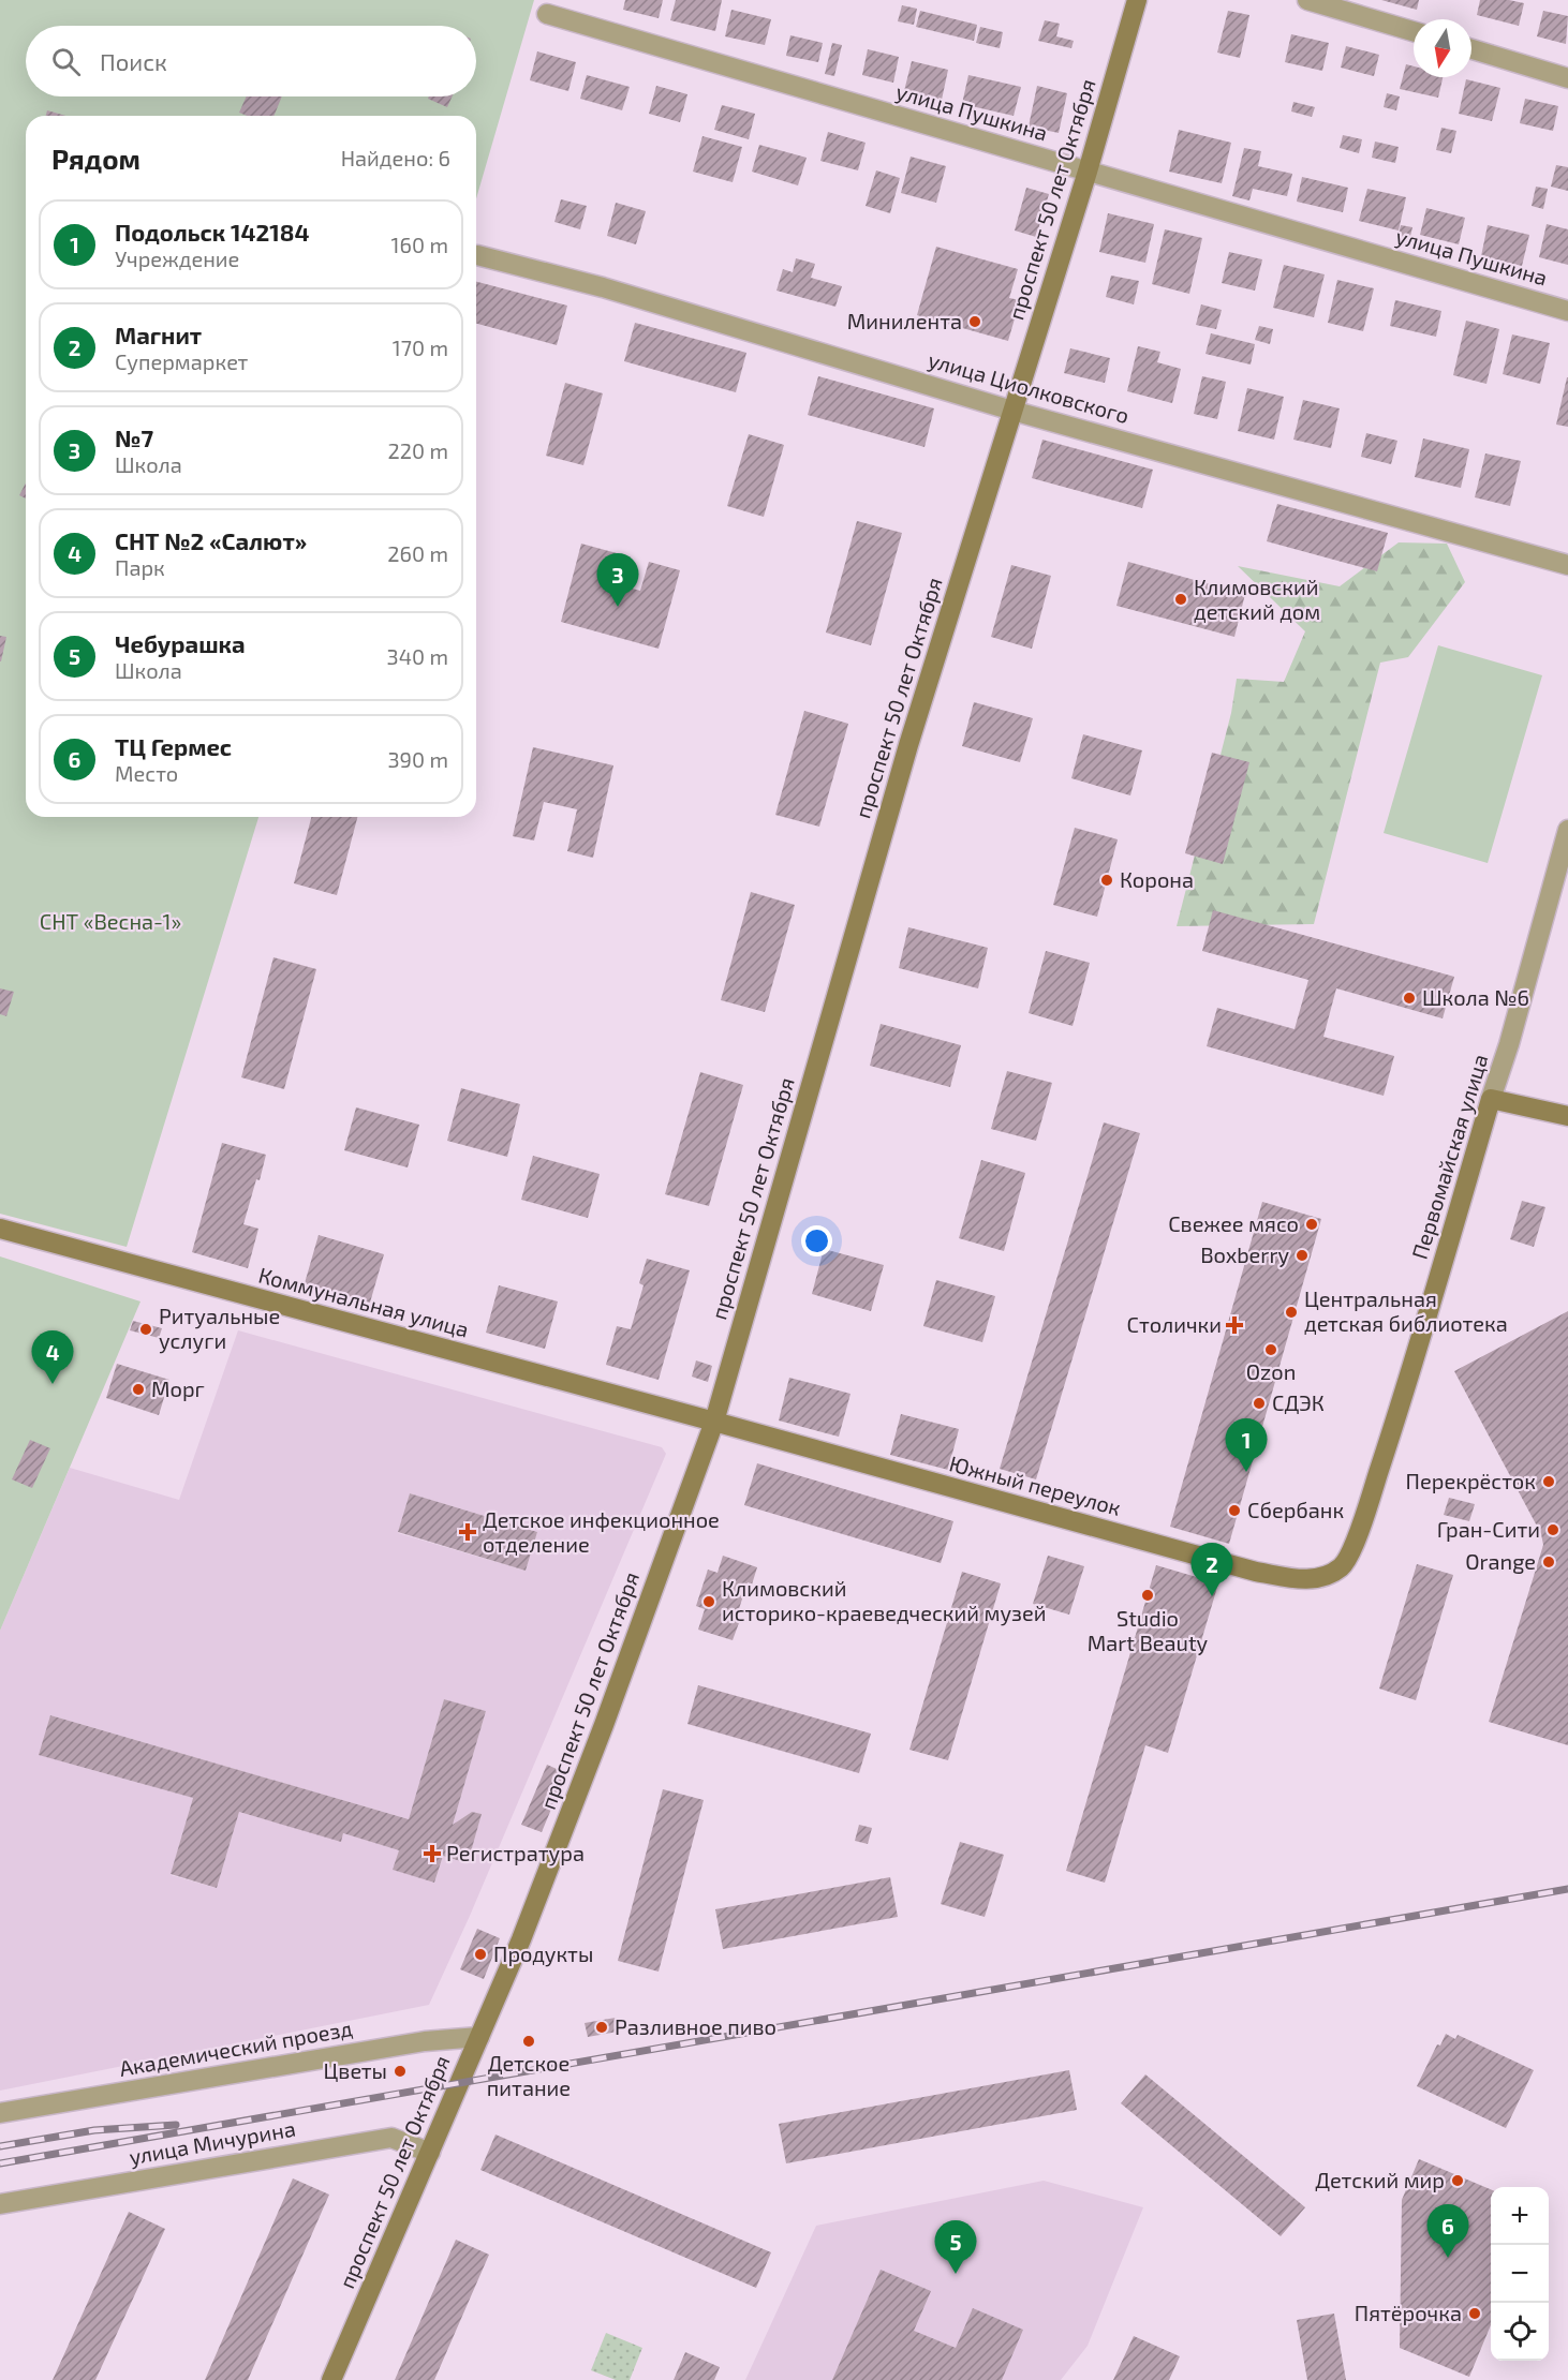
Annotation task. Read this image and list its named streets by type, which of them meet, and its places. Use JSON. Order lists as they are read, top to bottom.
{
  "streets": {
    "main road": [
      "проспект 50 лет Октября",
      "Первомайская улица",
      "Коммунальная улица",
      "Южный переулок"
    ],
    "street": [
      "улица Пушкина",
      "улица Циолковского",
      "Академический проезд",
      "улица Мичурина"
    ]
  },
  "crossings": [
    ["улица Пушкина", "проспект 50 лет Октября"],
    ["проспект 50 лет Октября", "улица Циолковского"],
    ["проспект 50 лет Октября", "Коммунальная улица"],
    ["проспект 50 лет Октября", "Южный переулок"],
    ["проспект 50 лет Октября", "Академический проезд"],
    ["проспект 50 лет Октября", "улица Мичурина"],
    ["Первомайская улица", "Южный переулок"],
    ["Коммунальная улица", "Южный переулок"]
  ],
  "parks": ["СНТ «Весна-1»"],
  "places": {
    "other": [
      "Минилента",
      "Климовский детский дом",
      "Корона",
      "Школа №6",
      "Свежее мясо",
      "Boxberry",
      "Центральная детская библиотека",
      "Ритуальные услуги",
      "Ozon",
      "Морг",
      "СДЭК",
      "Перекрёсток",
      "Сбербанк",
      "Гран-Сити",
      "Orange",
      "Studio Mart Beauty",
      "Климовский историко-краеведческий музей",
      "Продукты",
      "Разливное пиво",
      "Детское питание",
      "Цветы",
      "Детский мир",
      "Пятёрочка"
    ],
    "health": ["Столички", "Детское инфекционное отделение", "Регистратура"]
  },
  "north": "bottom",
  "page": {
    "search": "Поиск",
    "heading": ["Рядом", "Найдено: 6"],
    "list": [
      {
        "mark": "1",
        "name": "Подольск 142184",
        "note": "Учреждение",
        "value": "160 m"
      },
      {
        "mark": "2",
        "name": "Магнит",
        "note": "Супермаркет",
        "value": "170 m"
      },
      {
        "mark": "3",
        "name": "№7",
        "note": "Школа",
        "value": "220 m"
      },
      {
        "mark": "4",
        "name": "СНТ №2 «Салют»",
        "note": "Парк",
        "value": "260 m"
      },
      {
        "mark": "5",
        "name": "Чебурашка",
        "note": "Школа",
        "value": "340 m"
      },
      {
        "mark": "6",
        "name": "ТЦ Гермес",
        "note": "Место",
        "value": "390 m"
      }
    ],
    "pins": [
      "3",
      "4",
      "1",
      "2",
      "6",
      "5"
    ],
    "map_buttons": ["+", "−"]
  }
}
